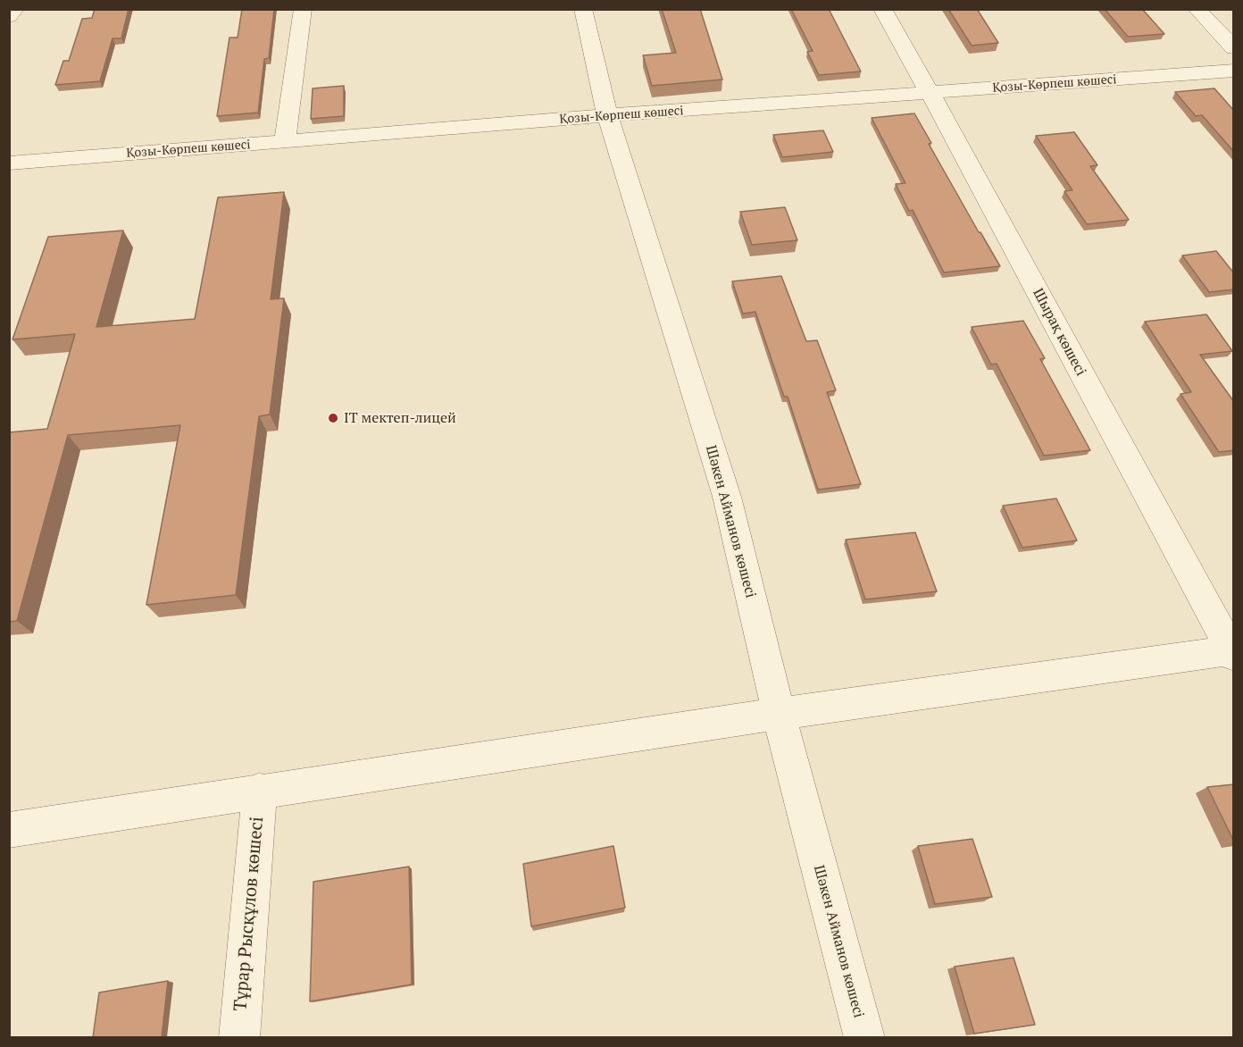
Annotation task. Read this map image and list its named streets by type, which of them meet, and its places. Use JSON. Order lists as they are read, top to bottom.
{
  "streets": {
    "street": [
      "Қозы-Көрпеш көшесі",
      "Шырақ көшесі",
      "Шәкен Айманов көшесі",
      "Тұрар Рысқұлов көшесі"
    ]
  },
  "crossings": [
    ["Қозы-Көрпеш көшесі", "Шырақ көшесі"],
    ["Қозы-Көрпеш көшесі", "Шәкен Айманов көшесі"]
  ],
  "places": ["IT мектеп-лицей"]
}
